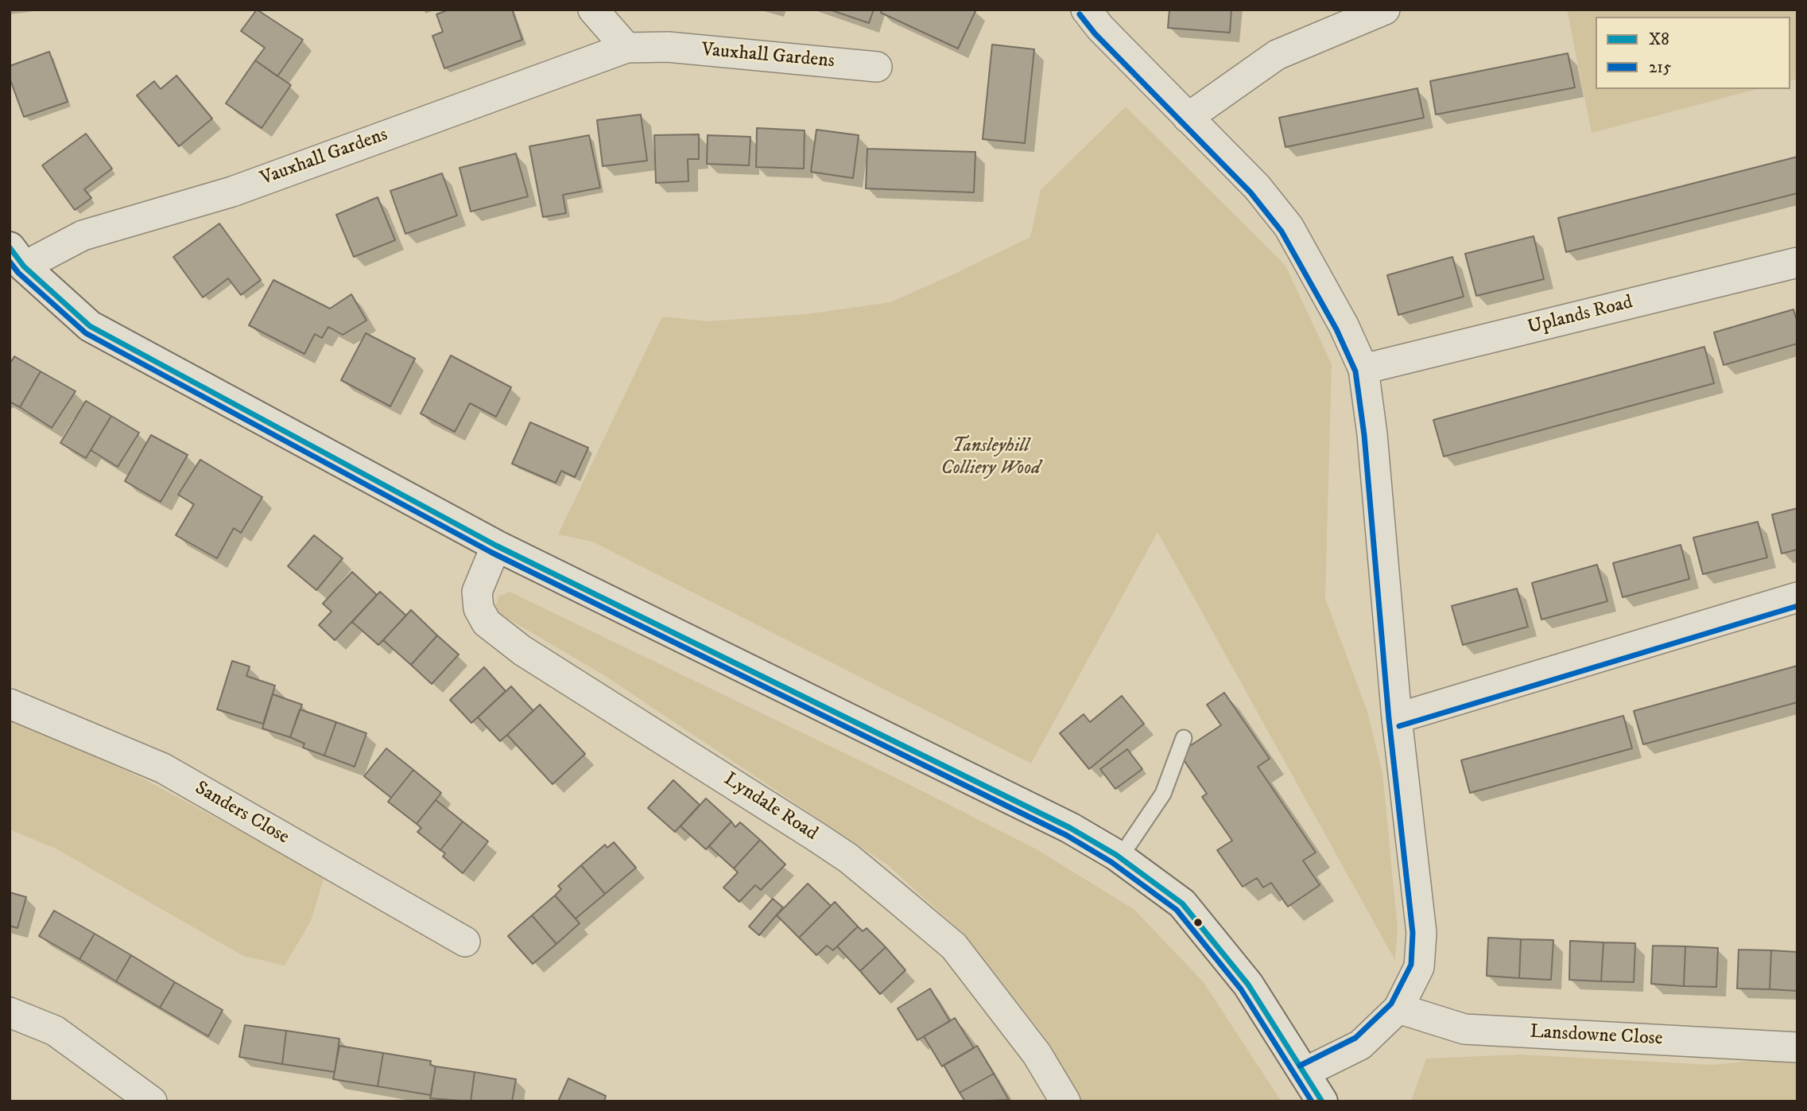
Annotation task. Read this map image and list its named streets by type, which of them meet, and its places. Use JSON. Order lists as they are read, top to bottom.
{
  "streets": {
    "street": [
      "Vauxhall Gardens",
      "Uplands Road",
      "Lyndale Road",
      "Sanders Close",
      "Lansdowne Close"
    ]
  },
  "parks": ["Tansleyhill Colliery Wood"],
  "lines": ["transit line 215", "transit line X8"],
  "legend": ["X8", "215"]
}
